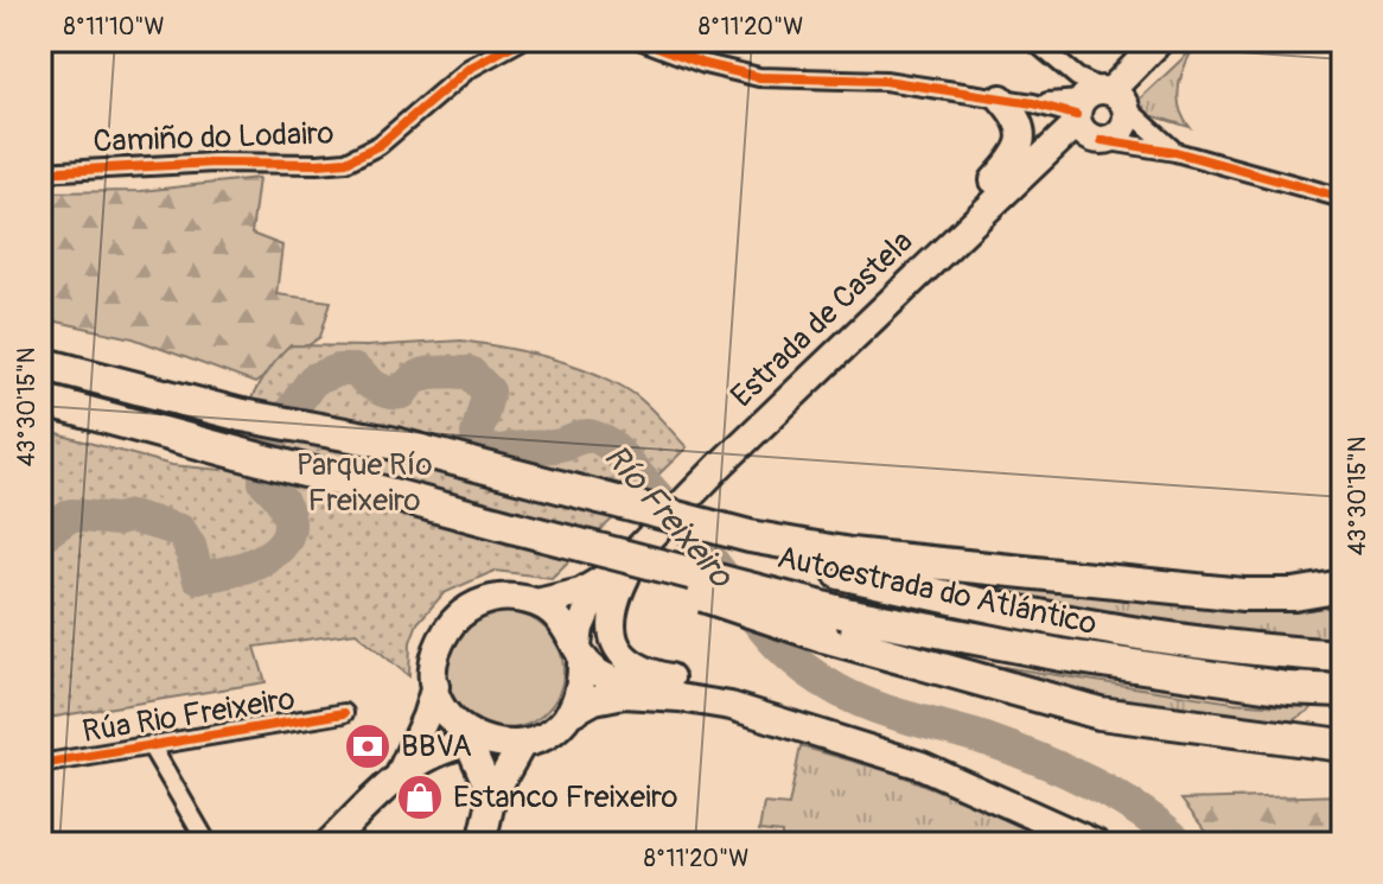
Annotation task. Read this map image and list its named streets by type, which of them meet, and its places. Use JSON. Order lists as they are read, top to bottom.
{
  "streets": {
    "highway": ["Autoestrada do Atlántico"],
    "main road": ["Estrada de Castela"],
    "street": ["Camiño do Lodairo", "Rúa Rio Freixeiro"]
  },
  "water": ["Río Freixeiro"],
  "parks": ["Parque Río Freixeiro"],
  "places": {
    "bank": ["BBVA"],
    "shop": ["Estanco Freixeiro"]
  },
  "coordinates": ["8°11'10\"W", "8°11'20\"W", "43°30'15\"N"]
}
